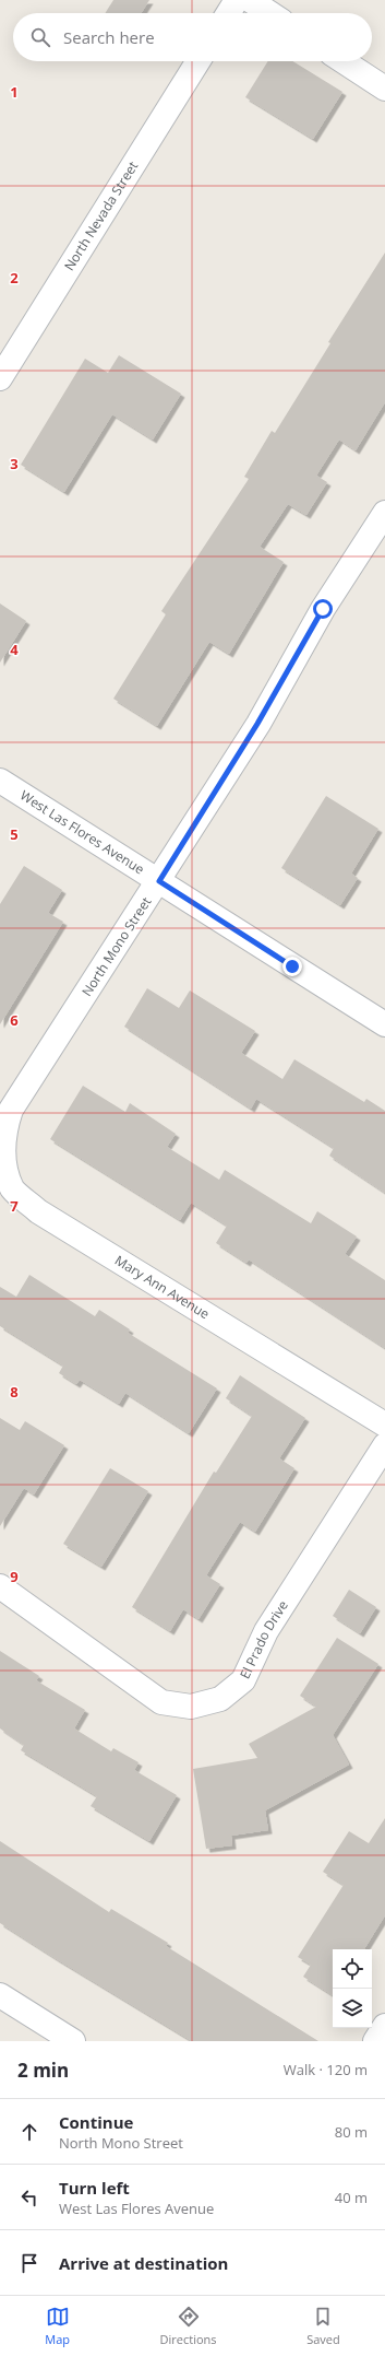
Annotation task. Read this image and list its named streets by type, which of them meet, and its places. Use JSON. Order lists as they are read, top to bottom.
{
  "streets": {
    "street": [
      "North Nevada Street",
      "West Las Flores Avenue",
      "North Mono Street",
      "Mary Ann Avenue",
      "El Prado Drive"
    ]
  },
  "crossings": [
    ["West Las Flores Avenue", "North Mono Street"],
    ["North Mono Street", "Mary Ann Avenue"]
  ],
  "page": {
    "search": "Search here",
    "heading": ["2 min", "Walk · 120 m"],
    "list": [
      ["Continue", "North Mono Street", "80 m"],
      ["Turn left", "West Las Flores Avenue", "40 m"],
      "Arrive at destination"
    ],
    "nav": ["Map", "Directions", "Saved"]
  },
  "grid": {
    "rows": [
      "1",
      "2",
      "3",
      "4",
      "5",
      "6",
      "7",
      "8",
      "9"
    ]
  }
}
